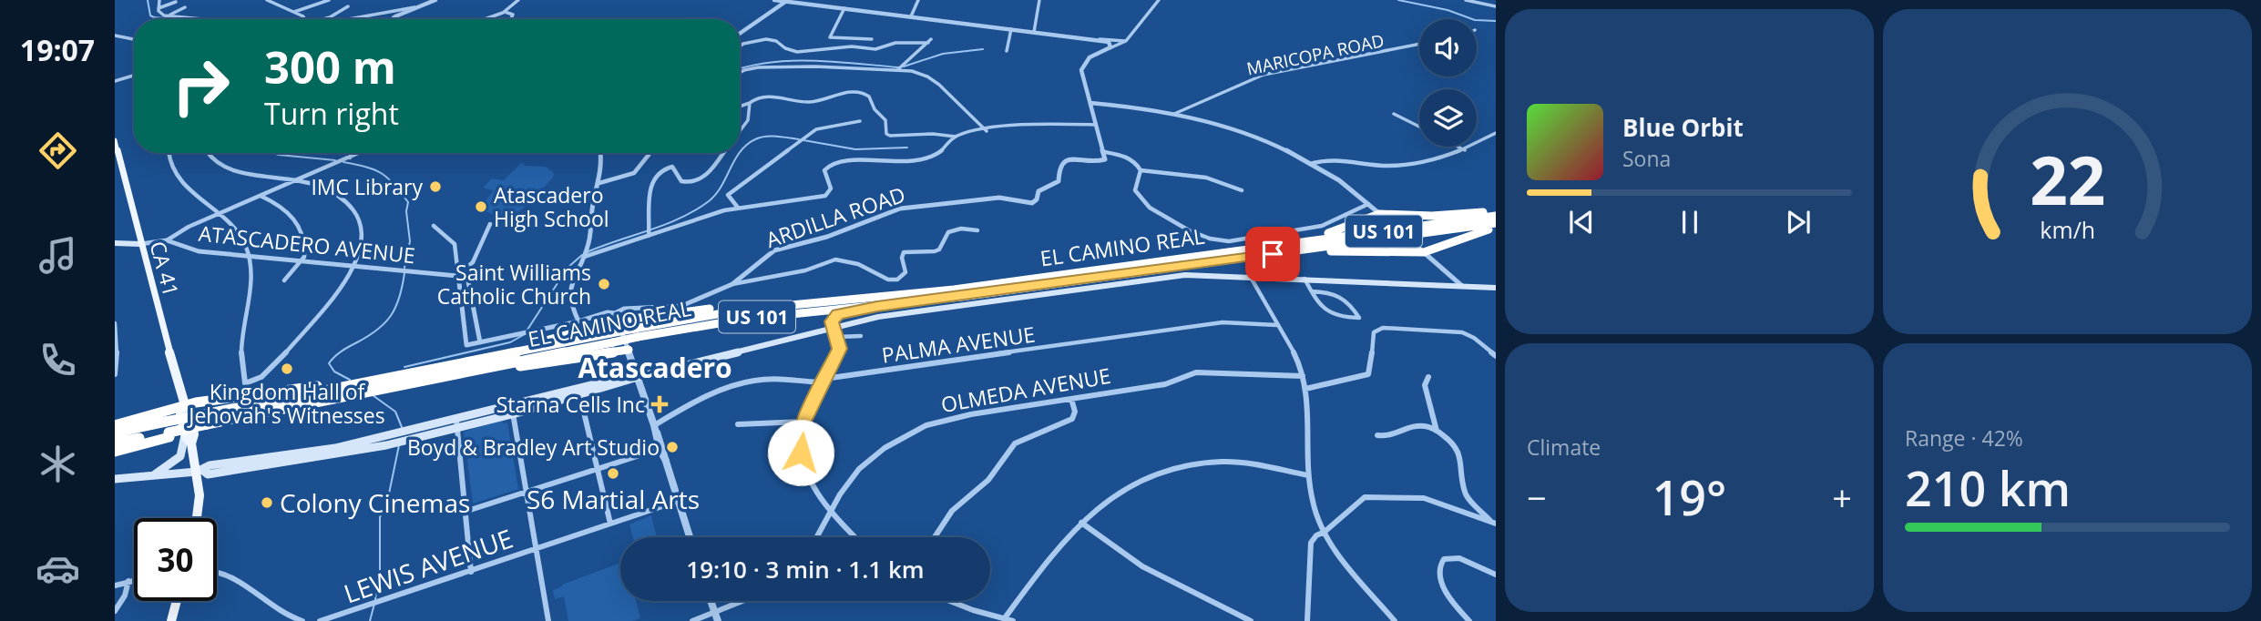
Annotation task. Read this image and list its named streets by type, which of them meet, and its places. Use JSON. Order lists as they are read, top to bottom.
{
  "streets": {
    "highway": ["US 101", "EL CAMINO REAL"],
    "main road": ["ATASCADERO AVENUE", "CA 41"],
    "street": [
      "MARICOPA ROAD",
      "ARDILLA ROAD",
      "PALMA AVENUE",
      "OLMEDA AVENUE",
      "LEWIS AVENUE"
    ]
  },
  "crossings": [
    ["ATASCADERO AVENUE", "CA 41"],
    ["EL CAMINO REAL", "CA 41"]
  ],
  "districts": ["Atascadero"],
  "places": {
    "other": [
      "IMC Library",
      "Atascadero High School",
      "Saint Williams Catholic Church",
      "Kingdom Hall of Jehovah's Witnesses",
      "Boyd & Bradley Art Studio",
      "S6 Martial Arts",
      "Colony Cinemas"
    ],
    "health": ["Starna Cells Inc"]
  },
  "page": {
    "tabs": "19:07",
    "turn": ["300 m", "Turn right"],
    "song": ["Blue Orbit", "Sona"],
    "tile": [
      "Climate",
      ["Range · 42%", "210 km"]
    ],
    "heat": ["−", "19°", "+"],
    "limit": "30",
    "trip": "19:10 · 3 min · 1.1 km",
    "gauge": ["22", "km/h"]
  }
}
